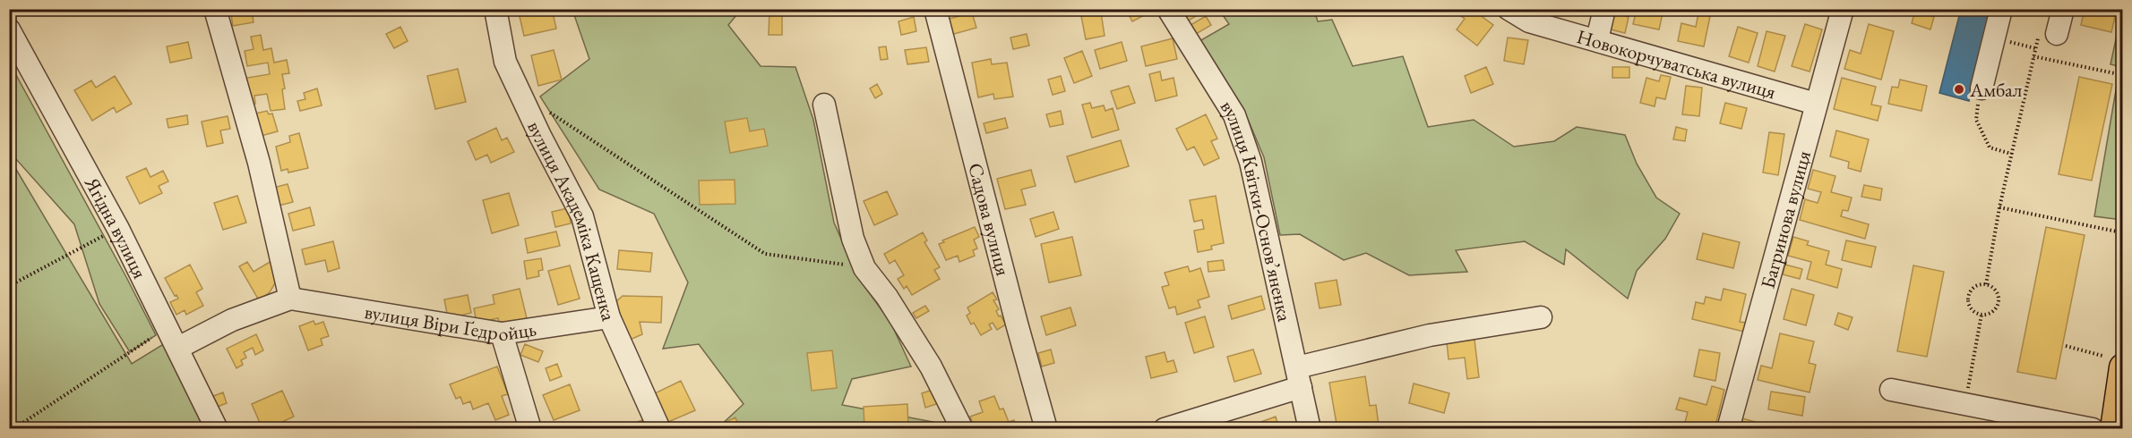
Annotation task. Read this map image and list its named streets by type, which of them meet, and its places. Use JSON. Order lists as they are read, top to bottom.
{
  "streets": {
    "street": [
      "Новокорчуватська вулиця",
      "вулиця Квітки-Основ’яненка",
      "Садова вулиця",
      "Багринова вулиця",
      "вулиця Академіка Кащенка",
      "Ягідна вулиця",
      "вулиця Віри Ґедройць"
    ]
  },
  "crossings": [
    ["Новокорчуватська вулиця", "Багринова вулиця"],
    ["вулиця Академіка Кащенка", "вулиця Віри Ґедройць"],
    ["Ягідна вулиця", "вулиця Віри Ґедройць"]
  ],
  "places": ["Амбал"]
}
